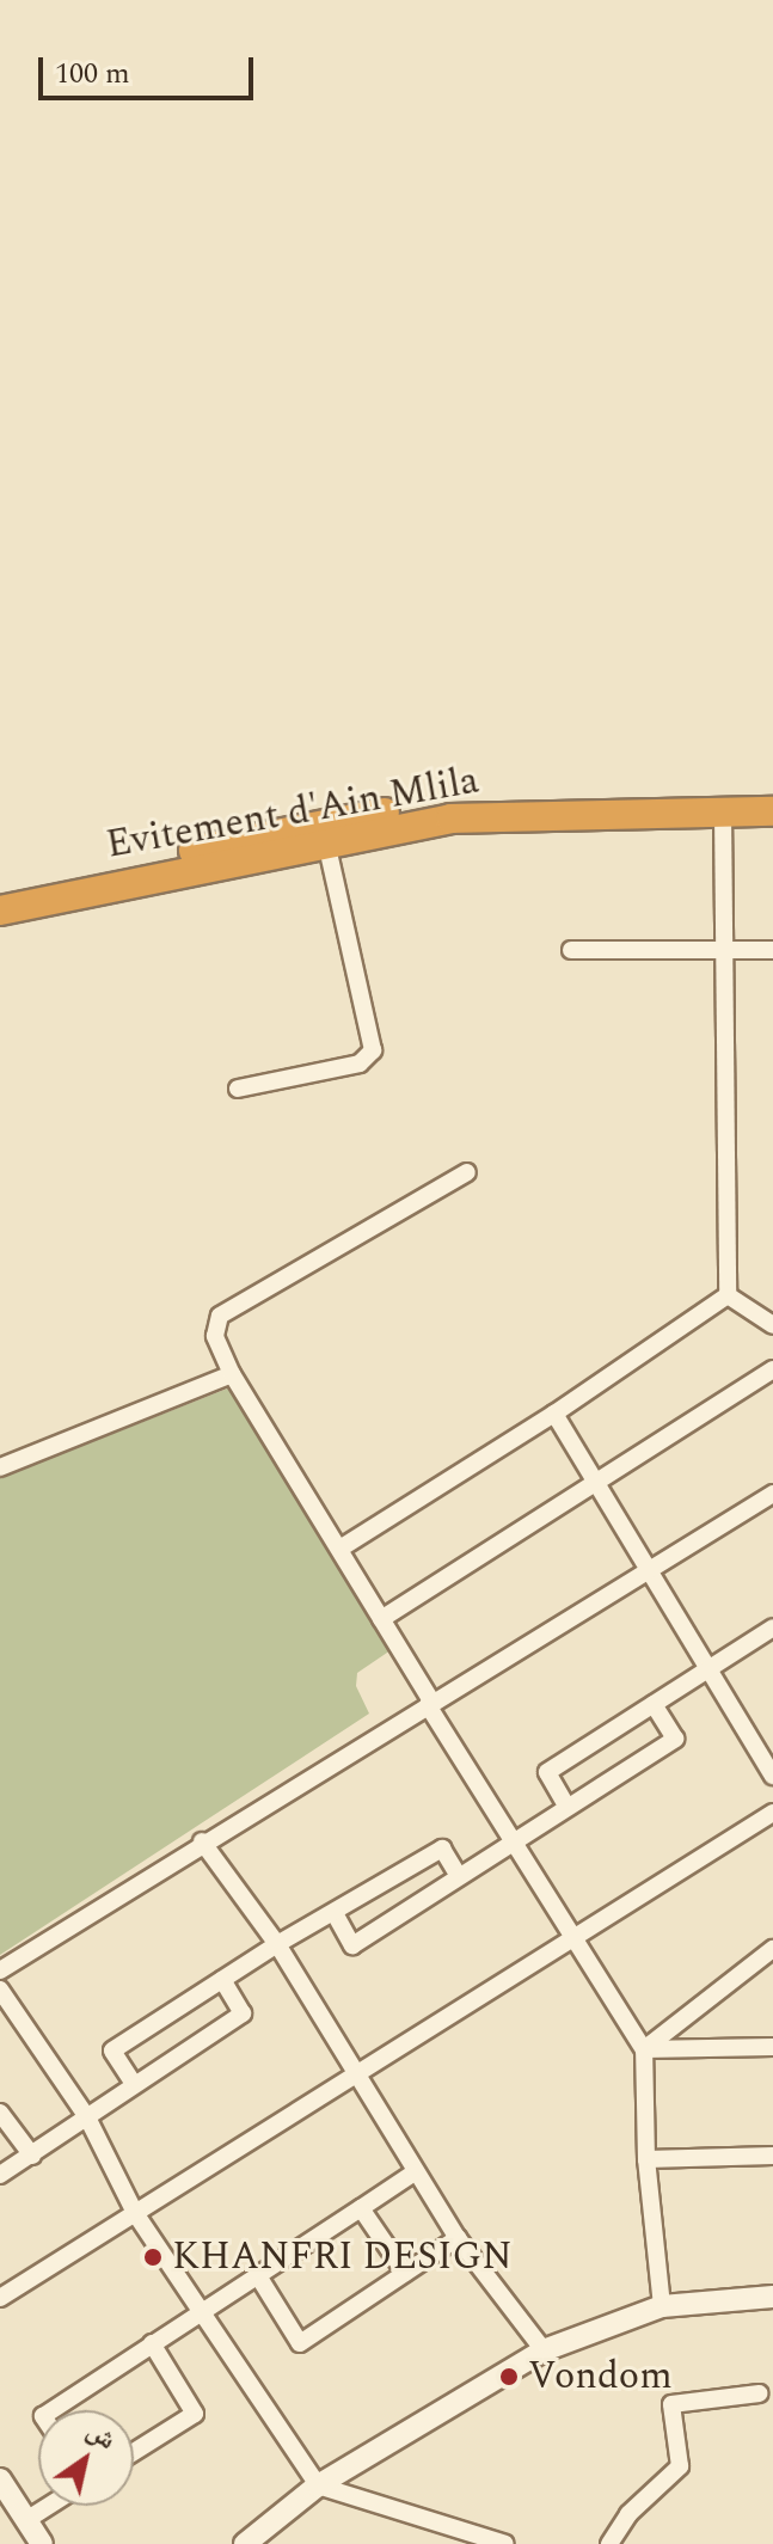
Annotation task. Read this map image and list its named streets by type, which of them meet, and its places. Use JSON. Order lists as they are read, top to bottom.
{
  "streets": {
    "highway": ["Evitement d'Ain Mlila"]
  },
  "places": ["KHANFRI DESIGN", "Vondom"],
  "scale_bar": "100 m",
  "north": "top right"
}
